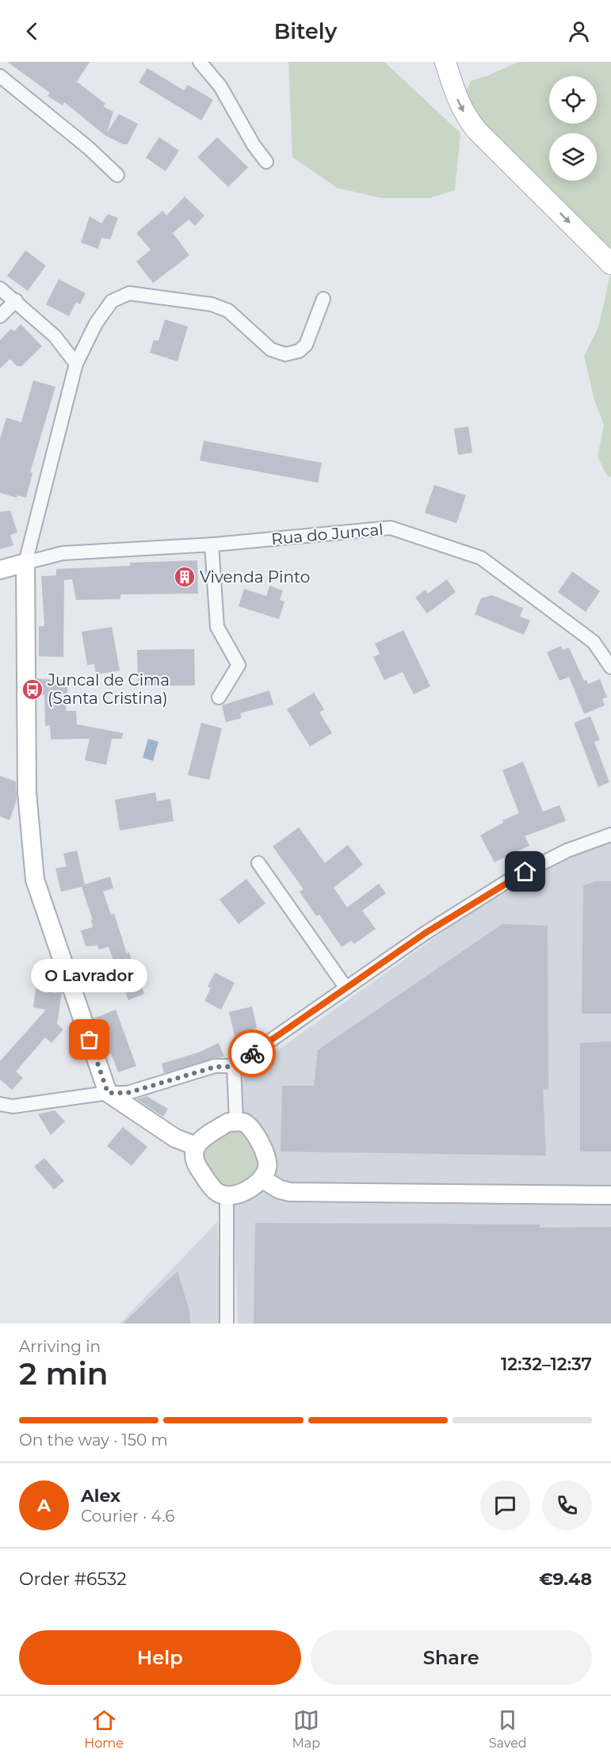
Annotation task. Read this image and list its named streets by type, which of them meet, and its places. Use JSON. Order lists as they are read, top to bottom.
{
  "streets": {
    "street": ["Rua do Juncal"]
  },
  "places": {
    "building": ["Vivenda Pinto"],
    "bus stop": ["Juncal de Cima (Santa Cristina)"],
    "other": ["O Lavrador"]
  },
  "page": {
    "header": "Bitely",
    "bubble": "O Lavrador",
    "heading": ["2 min", "Arriving in", "12:32–12:37"],
    "panel": [
      "Alex",
      "Courier · 4.6",
      "Order #6532",
      "€9.48"
    ],
    "bar": "On the way · 150 m",
    "round": "A",
    "buttons": ["Help", "Share"],
    "tabs": ["Home", "Map", "Saved"]
  }
}
